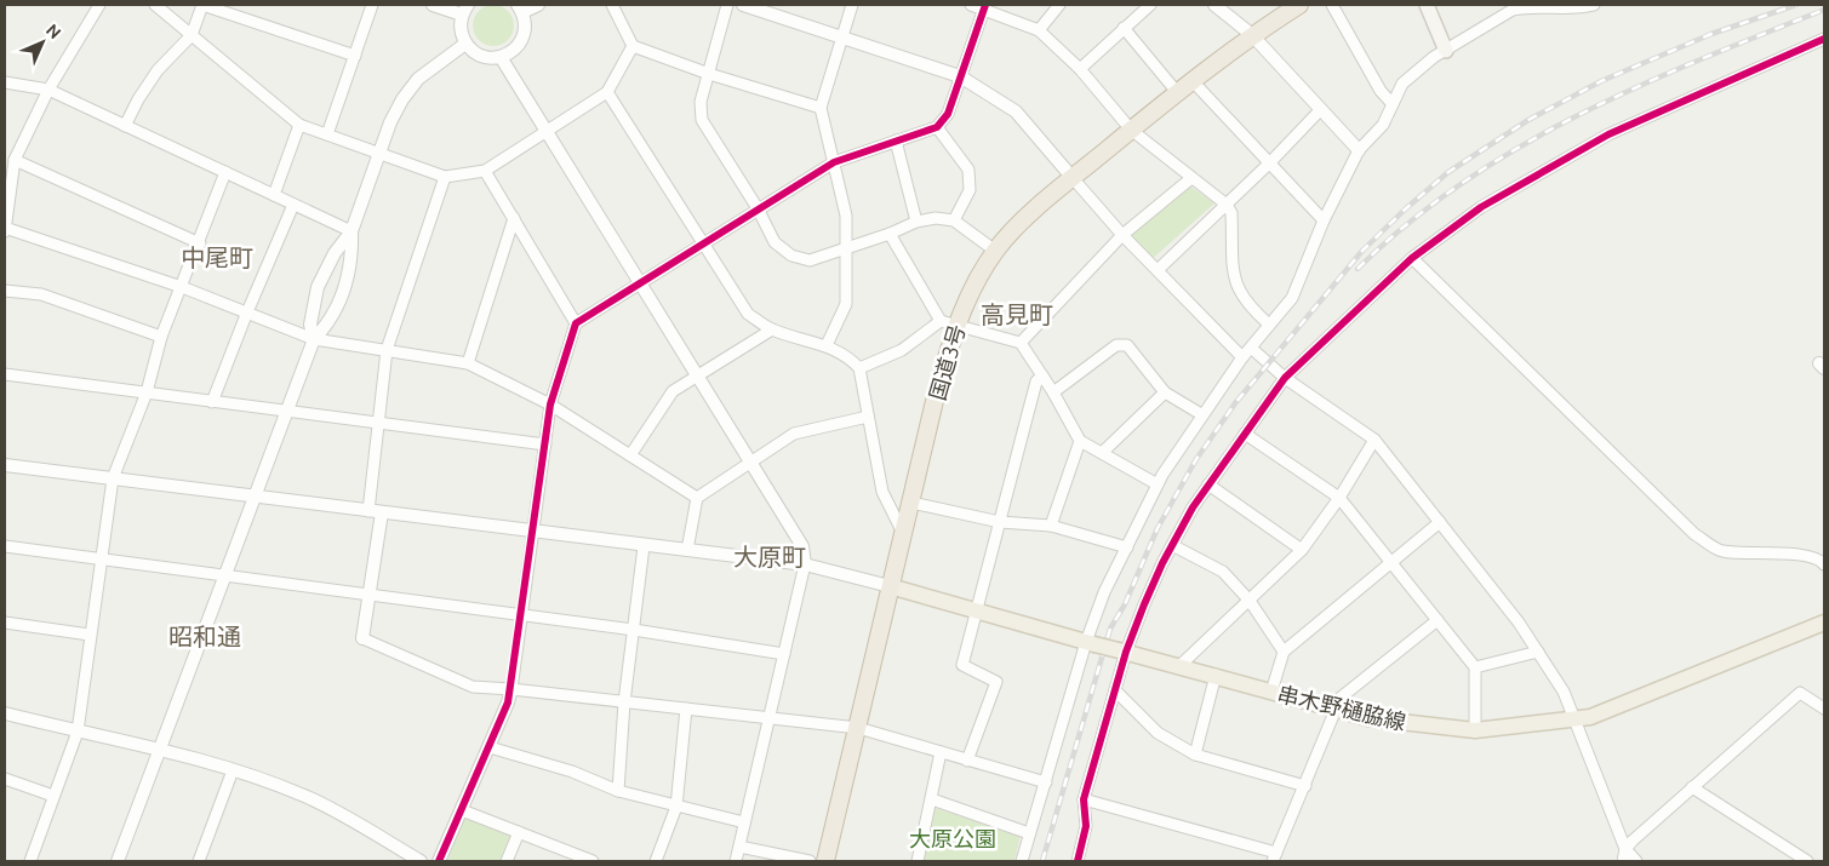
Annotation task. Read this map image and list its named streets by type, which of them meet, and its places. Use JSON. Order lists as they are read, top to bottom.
{
  "streets": {
    "highway": ["国道3号"],
    "main road": ["串木野樋脇線"]
  },
  "crossings": [
    ["国道3号", "串木野樋脇線"]
  ],
  "districts": [
    "中尾町",
    "高見町",
    "大原町",
    "昭和通"
  ],
  "parks": ["大原公園"],
  "north": "top right"
}
